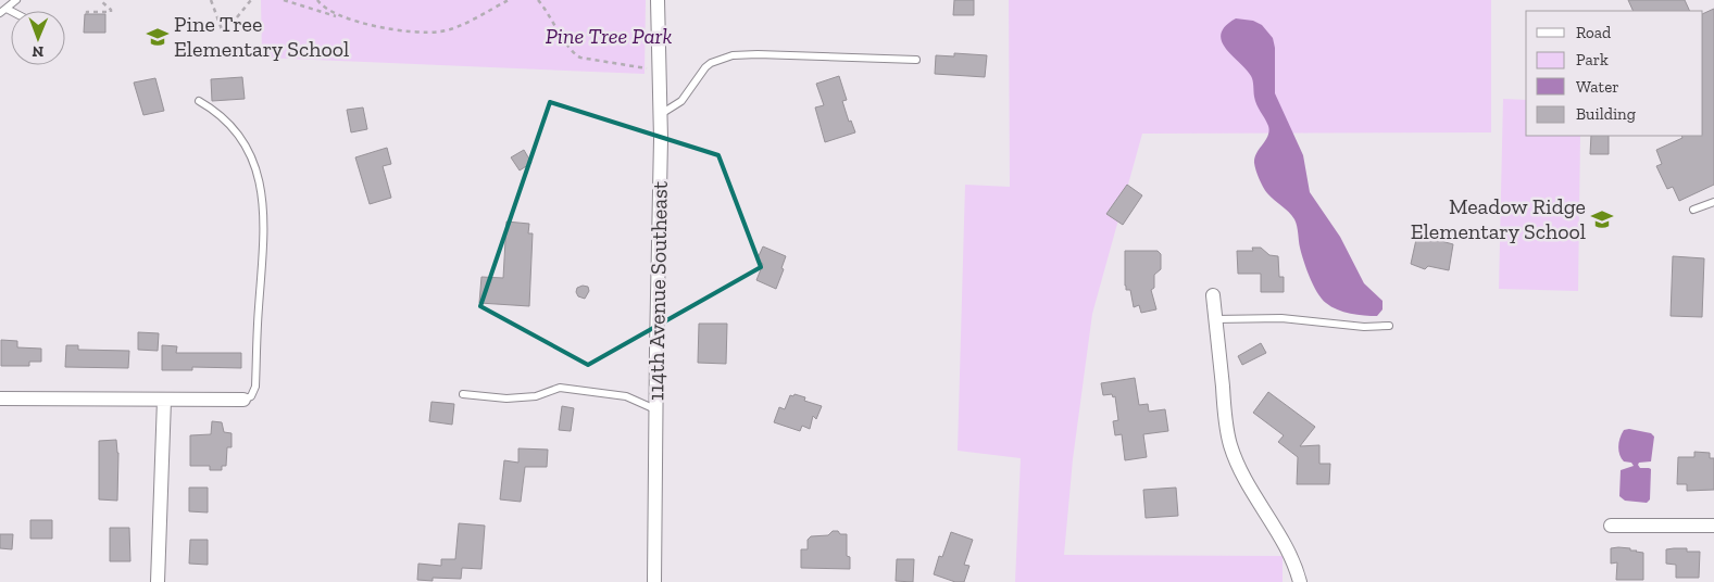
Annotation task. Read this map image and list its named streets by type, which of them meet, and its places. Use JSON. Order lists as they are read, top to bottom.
{
  "streets": {
    "street": ["114th Avenue Southeast"]
  },
  "parks": ["Pine Tree Park"],
  "places": {
    "school or university": ["Pine Tree Elementary School", "Meadow Ridge Elementary School"]
  },
  "legend": [
    "Road",
    "Park",
    "Water",
    "Building"
  ],
  "north": "bottom"
}
